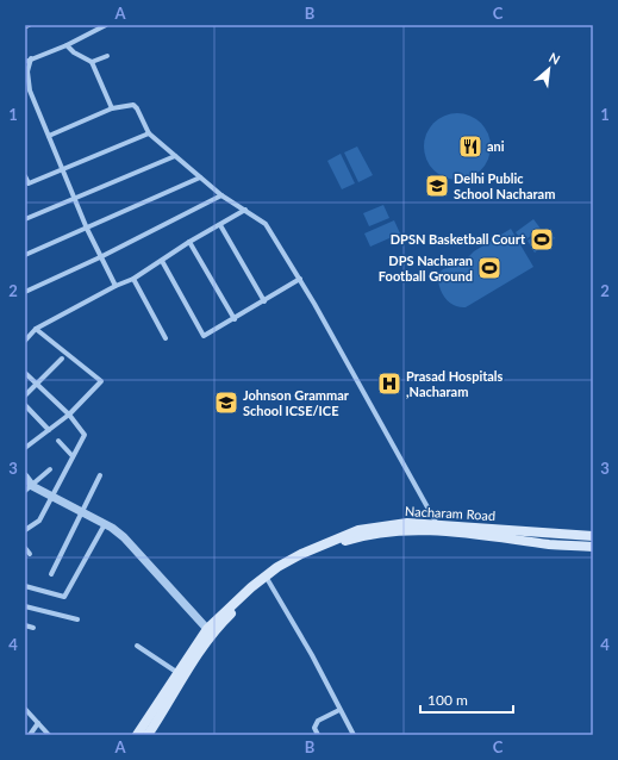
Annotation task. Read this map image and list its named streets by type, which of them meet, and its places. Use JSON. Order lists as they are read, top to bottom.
{
  "streets": {
    "main road": ["Nacharam Road"]
  },
  "places": {
    "restaurant": ["ani"],
    "school or university": ["Delhi Public School Nacharam", "Johnson Grammar School ICSE/ICE"],
    "sports": ["DPSN Basketball Court", "DPS Nacharan Football Ground"],
    "hospital": ["Prasad Hospitals ,Nacharam"]
  },
  "scale_bar": "100 m",
  "north": "top right",
  "grid": {
    "columns": ["A", "B", "C"],
    "rows": [
      "1",
      "2",
      "3",
      "4"
    ]
  }
}
